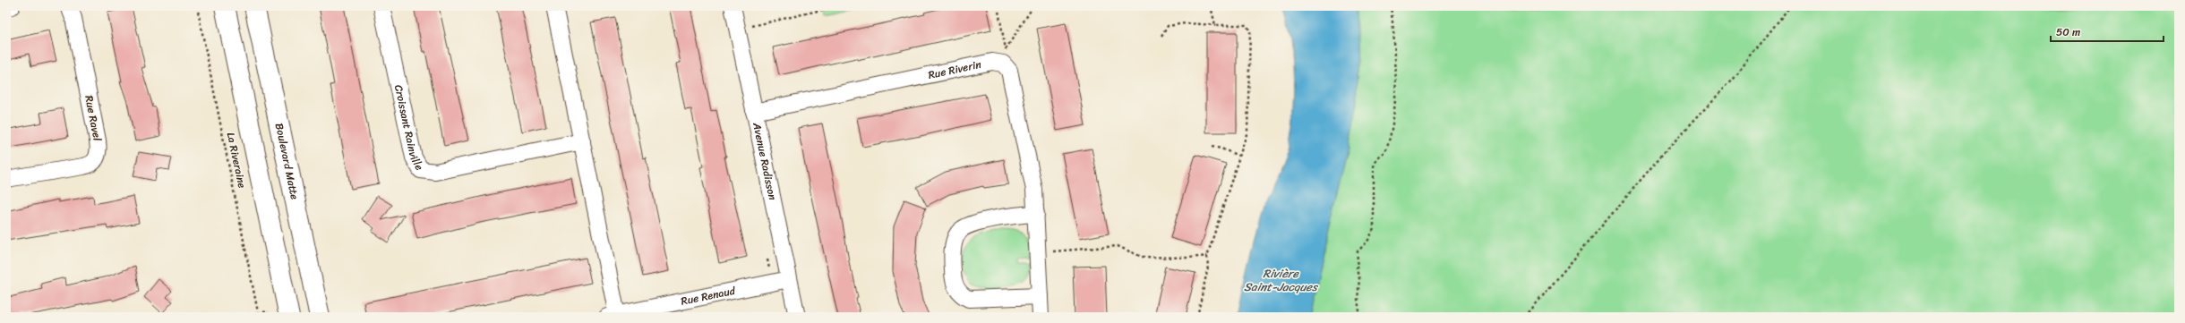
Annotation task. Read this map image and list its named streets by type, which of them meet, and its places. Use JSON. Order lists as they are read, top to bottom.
{
  "streets": {
    "main road": ["Boulevard Matte"],
    "street": [
      "Rue Riverin",
      "Rue Ravel",
      "Croissant Rainville",
      "Avenue Radisson",
      "Rue Renaud"
    ],
    "path": ["La Riveraine"]
  },
  "crossings": [
    ["Rue Riverin", "Avenue Radisson"],
    ["Avenue Radisson", "Rue Renaud"]
  ],
  "water": ["Rivière Saint-Jacques"],
  "scale_bar": "50 m"
}
